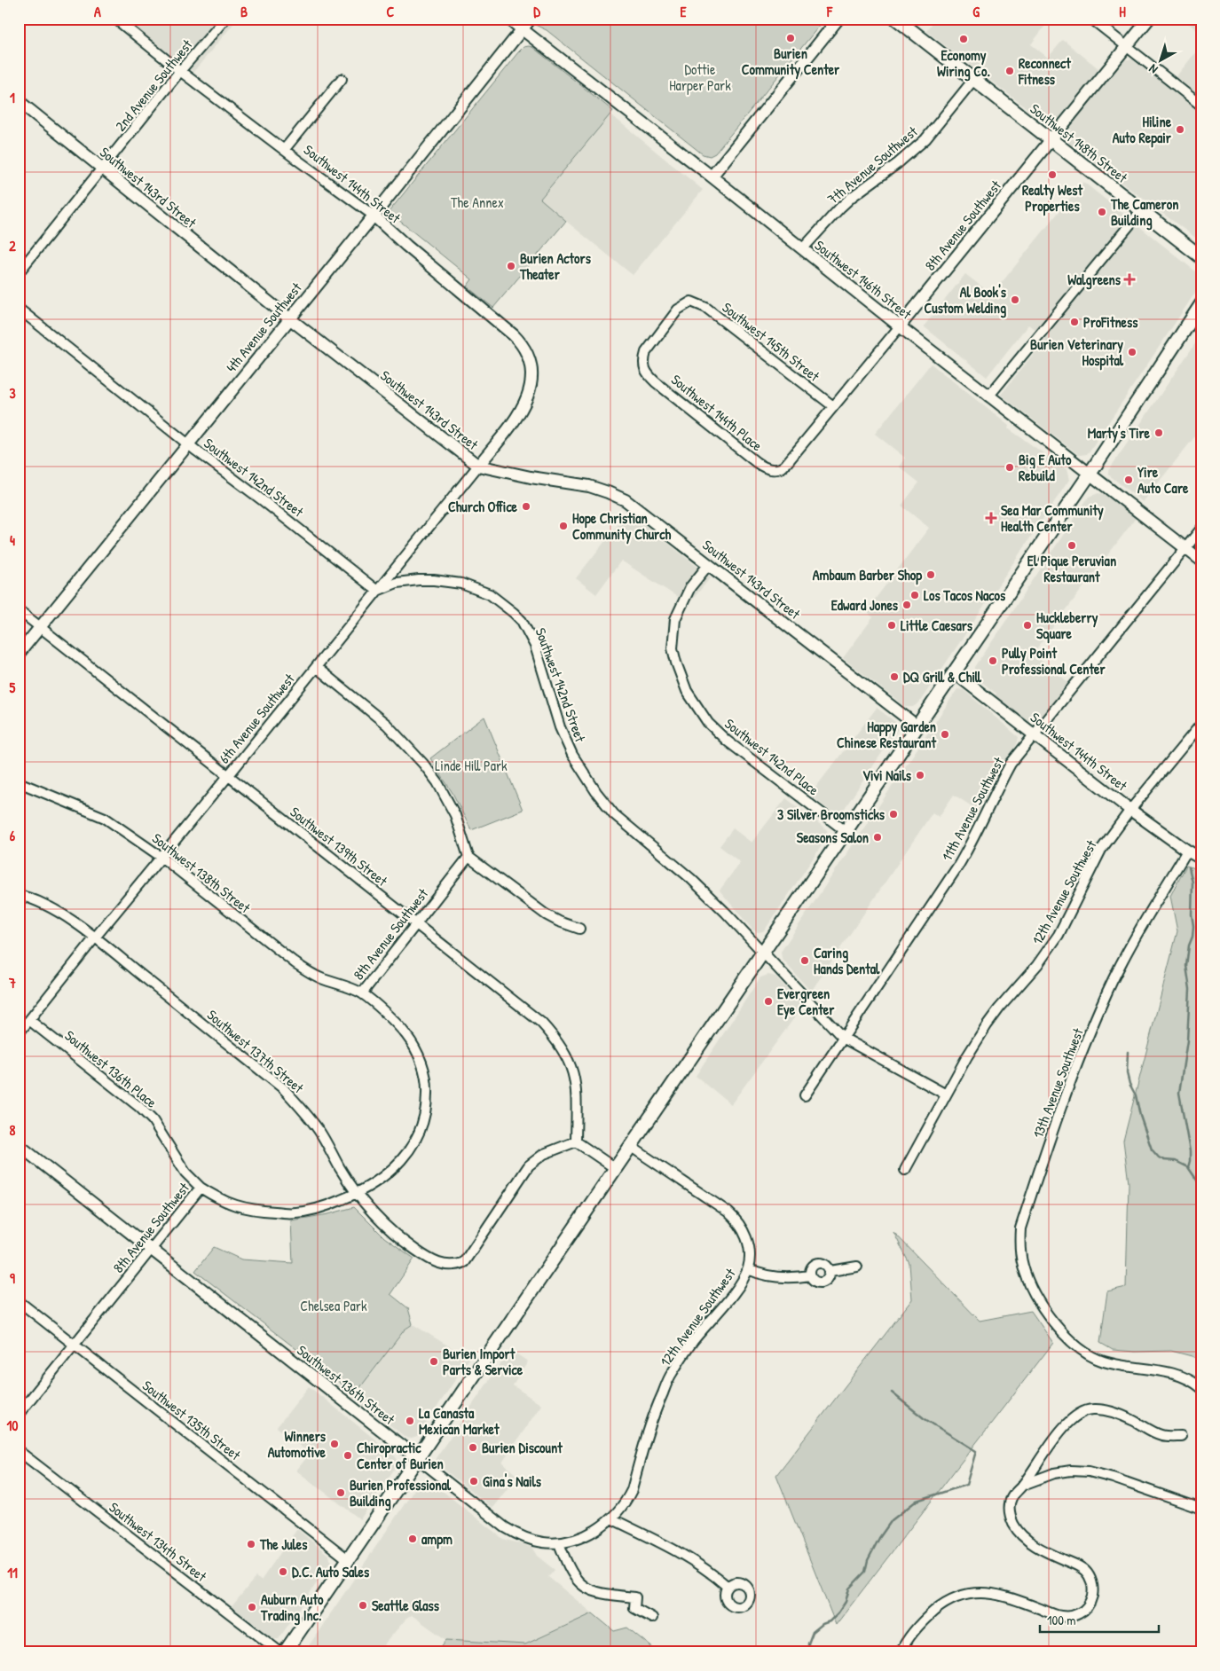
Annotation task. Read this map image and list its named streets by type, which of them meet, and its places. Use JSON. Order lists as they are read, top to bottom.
{
  "streets": {
    "main road": ["Southwest 148th Street"],
    "street": [
      "2nd Avenue Southwest",
      "7th Avenue Southwest",
      "Southwest 144th Street",
      "Southwest 143rd Street",
      "8th Avenue Southwest",
      "Southwest 146th Street",
      "4th Avenue Southwest",
      "Southwest 145th Street",
      "Southwest 144th Place",
      "Southwest 142nd Street",
      "6th Avenue Southwest",
      "Southwest 142nd Place",
      "11th Avenue Southwest",
      "Southwest 139th Street",
      "Southwest 138th Street",
      "12th Avenue Southwest",
      "Southwest 137th Street",
      "Southwest 136th Place",
      "13th Avenue Southwest",
      "Southwest 136th Street",
      "Southwest 135th Street",
      "Southwest 134th Street"
    ]
  },
  "crossings": [
    ["2nd Avenue Southwest", "Southwest 144th Street"],
    ["2nd Avenue Southwest", "Southwest 143rd Street"],
    ["Southwest 148th Street", "7th Avenue Southwest"],
    ["Southwest 148th Street", "8th Avenue Southwest"],
    ["7th Avenue Southwest", "Southwest 146th Street"],
    ["Southwest 144th Street", "4th Avenue Southwest"],
    ["Southwest 144th Street", "6th Avenue Southwest"],
    ["Southwest 144th Street", "11th Avenue Southwest"],
    ["Southwest 144th Street", "12th Avenue Southwest"],
    ["Southwest 144th Street", "13th Avenue Southwest"],
    ["Southwest 143rd Street", "4th Avenue Southwest"],
    ["Southwest 143rd Street", "6th Avenue Southwest"],
    ["Southwest 143rd Street", "Southwest 142nd Place"],
    ["8th Avenue Southwest", "Southwest 146th Street"],
    ["8th Avenue Southwest", "Southwest 145th Street"],
    ["8th Avenue Southwest", "Southwest 144th Place"],
    ["8th Avenue Southwest", "Southwest 139th Street"],
    ["8th Avenue Southwest", "Southwest 138th Street"],
    ["8th Avenue Southwest", "Southwest 137th Street"],
    ["8th Avenue Southwest", "Southwest 136th Place"],
    ["8th Avenue Southwest", "Southwest 136th Street"],
    ["8th Avenue Southwest", "Southwest 135th Street"],
    ["Southwest 146th Street", "4th Avenue Southwest"],
    ["Southwest 146th Street", "11th Avenue Southwest"],
    ["4th Avenue Southwest", "Southwest 142nd Street"],
    ["4th Avenue Southwest", "Southwest 139th Street"],
    ["Southwest 145th Street", "Southwest 144th Place"],
    ["Southwest 142nd Street", "6th Avenue Southwest"],
    ["Southwest 142nd Street", "11th Avenue Southwest"],
    ["Southwest 142nd Street", "12th Avenue Southwest"],
    ["6th Avenue Southwest", "Southwest 139th Street"],
    ["6th Avenue Southwest", "Southwest 138th Street"],
    ["6th Avenue Southwest", "Southwest 137th Street"],
    ["6th Avenue Southwest", "Southwest 136th Place"],
    ["Southwest 139th Street", "Southwest 137th Street"],
    ["12th Avenue Southwest", "Southwest 136th Street"]
  ],
  "parks": [
    "Dottie Harper Park",
    "The Annex",
    "Linde Hill Park",
    "Chelsea Park"
  ],
  "places": {
    "other": [
      "Burien Community Center",
      "Economy Wiring Co.",
      "Reconnect Fitness",
      "Hiline Auto Repair",
      "Realty West Properties",
      "The Cameron Building",
      "Burien Actors Theater",
      "Al Book's Custom Welding",
      "ProFitness",
      "Burien Veterinary Hospital",
      "Marty's Tire",
      "Big E Auto Rebuild",
      "Yire Auto Care",
      "Church Office",
      "Hope Christian Community Church",
      "El Pique Peruvian Restaurant",
      "Ambaum Barber Shop",
      "Los Tacos Nacos",
      "Edward Jones",
      "Little Caesars",
      "Huckleberry Square",
      "Pully Point Professional Center",
      "DQ Grill & Chill",
      "Happy Garden Chinese Restaurant",
      "Vivi Nails",
      "3 Silver Broomsticks",
      "Seasons Salon",
      "Caring Hands Dental",
      "Evergreen Eye Center",
      "Burien Import Parts & Service",
      "La Canasta Mexican Market",
      "Winners Automotive",
      "Burien Discount",
      "Chiropractic Center of Burien",
      "Gina's Nails",
      "Burien Professional Building",
      "ampm",
      "The Jules",
      "D.C. Auto Sales",
      "Seattle Glass",
      "Auburn Auto Trading Inc."
    ],
    "health": ["Walgreens", "Sea Mar Community Health Center"]
  },
  "scale_bar": "100 m",
  "north": "bottom left",
  "grid": {
    "columns": [
      "A",
      "B",
      "C",
      "D",
      "E",
      "F",
      "G",
      "H"
    ],
    "rows": [
      "1",
      "2",
      "3",
      "4",
      "5",
      "6",
      "7",
      "8",
      "9",
      "10",
      "11"
    ]
  }
}
